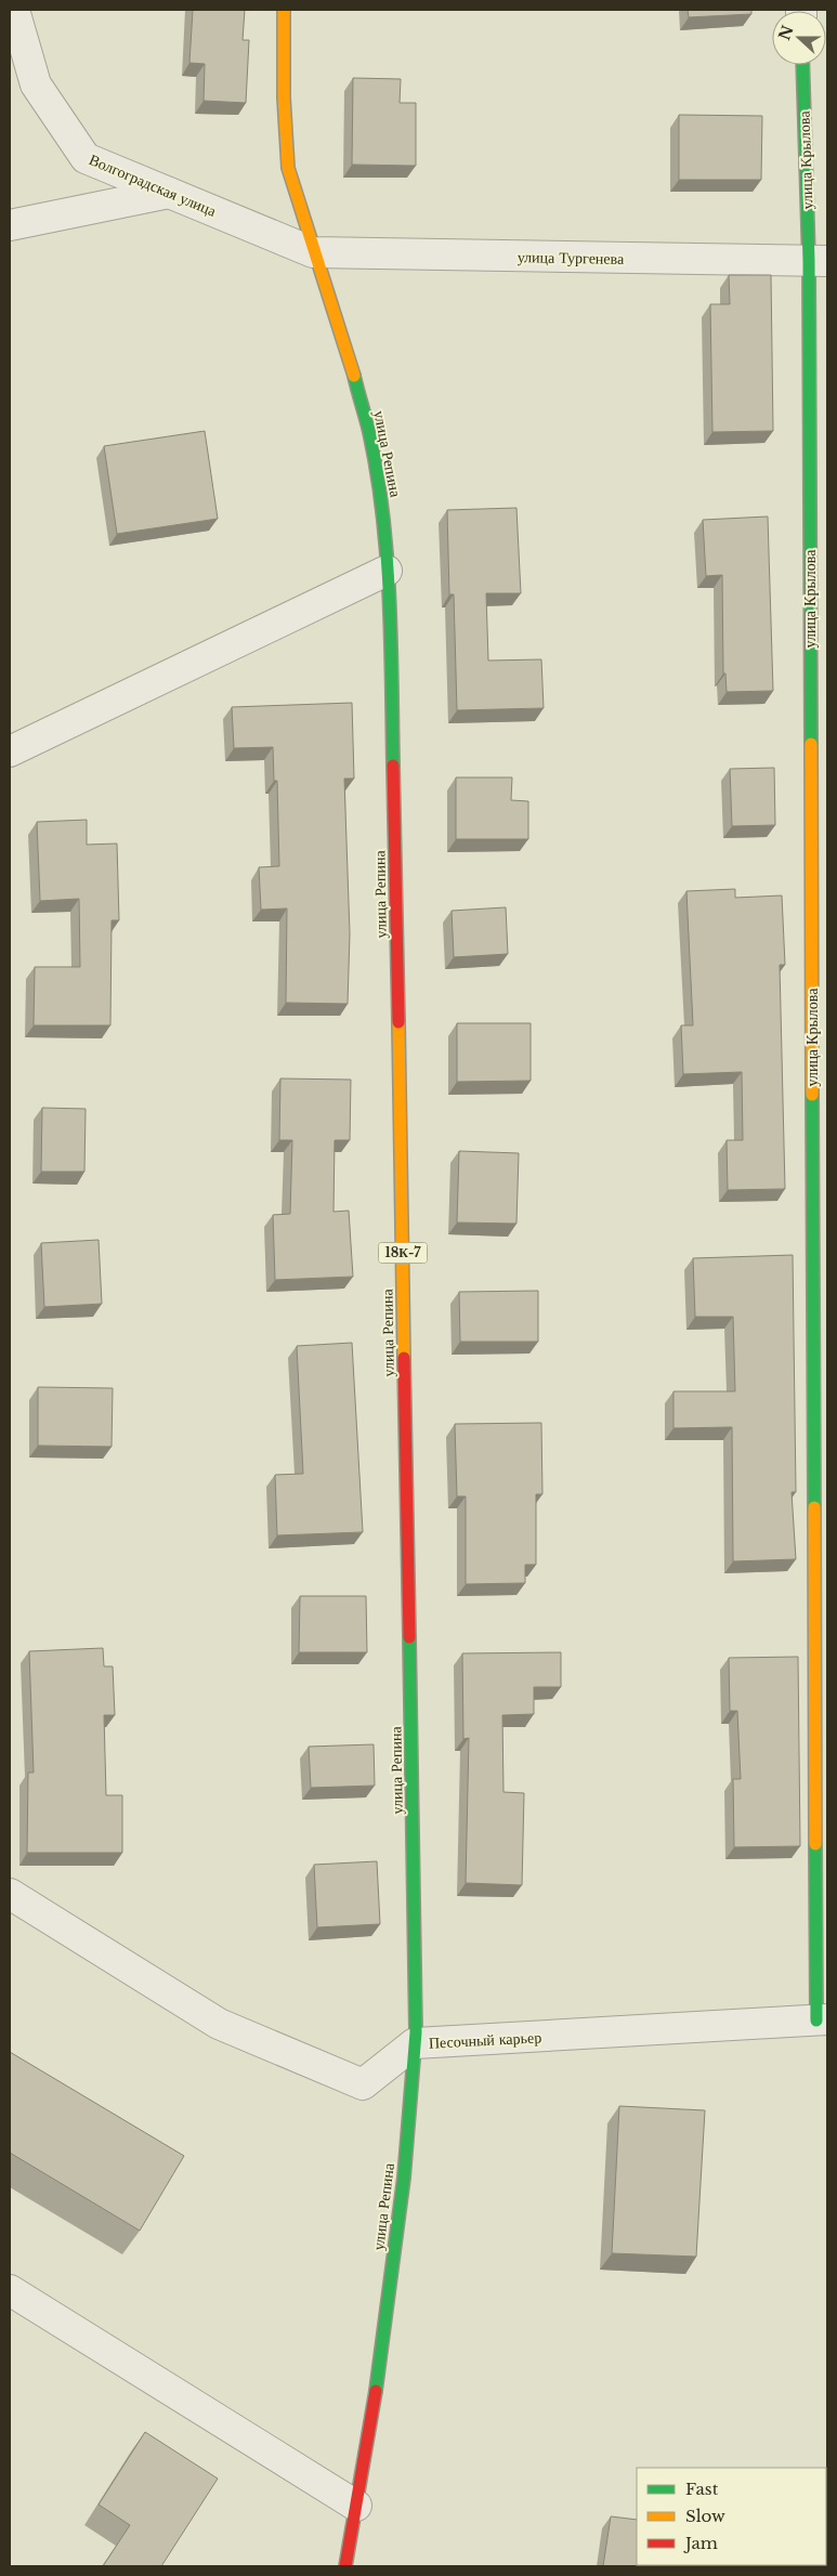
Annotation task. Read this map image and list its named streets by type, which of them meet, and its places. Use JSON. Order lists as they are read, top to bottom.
{
  "streets": {
    "main road": ["улица Крылова", "улица Репина", "18К-7"],
    "street": ["Волгоградская улица", "улица Тургенева", "Песочный карьер"]
  },
  "crossings": [
    ["улица Крылова", "улица Тургенева"],
    ["улица Крылова", "Песочный карьер"],
    ["Волгоградская улица", "улица Тургенева"],
    ["Волгоградская улица", "улица Репина"],
    ["улица Тургенева", "улица Репина"],
    ["улица Репина", "Песочный карьер"]
  ],
  "legend": ["Fast", "Slow", "Jam"],
  "north": "left"
}
